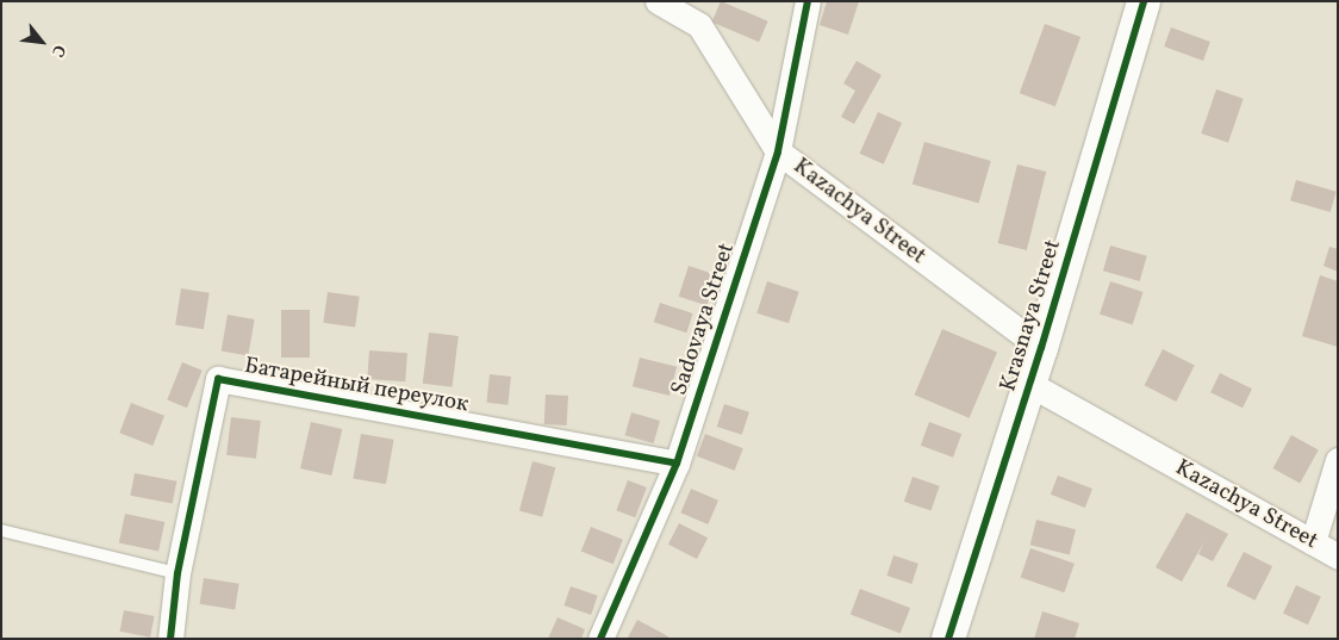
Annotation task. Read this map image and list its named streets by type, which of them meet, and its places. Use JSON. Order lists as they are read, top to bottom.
{
  "streets": {
    "street": [
      "Kazachya Street",
      "Krasnaya Street",
      "Sadovaya Street",
      "Батарейный переулок"
    ]
  },
  "crossings": [
    ["Kazachya Street", "Krasnaya Street"],
    ["Kazachya Street", "Sadovaya Street"],
    ["Sadovaya Street", "Батарейный переулок"]
  ],
  "north": "bottom right"
}
